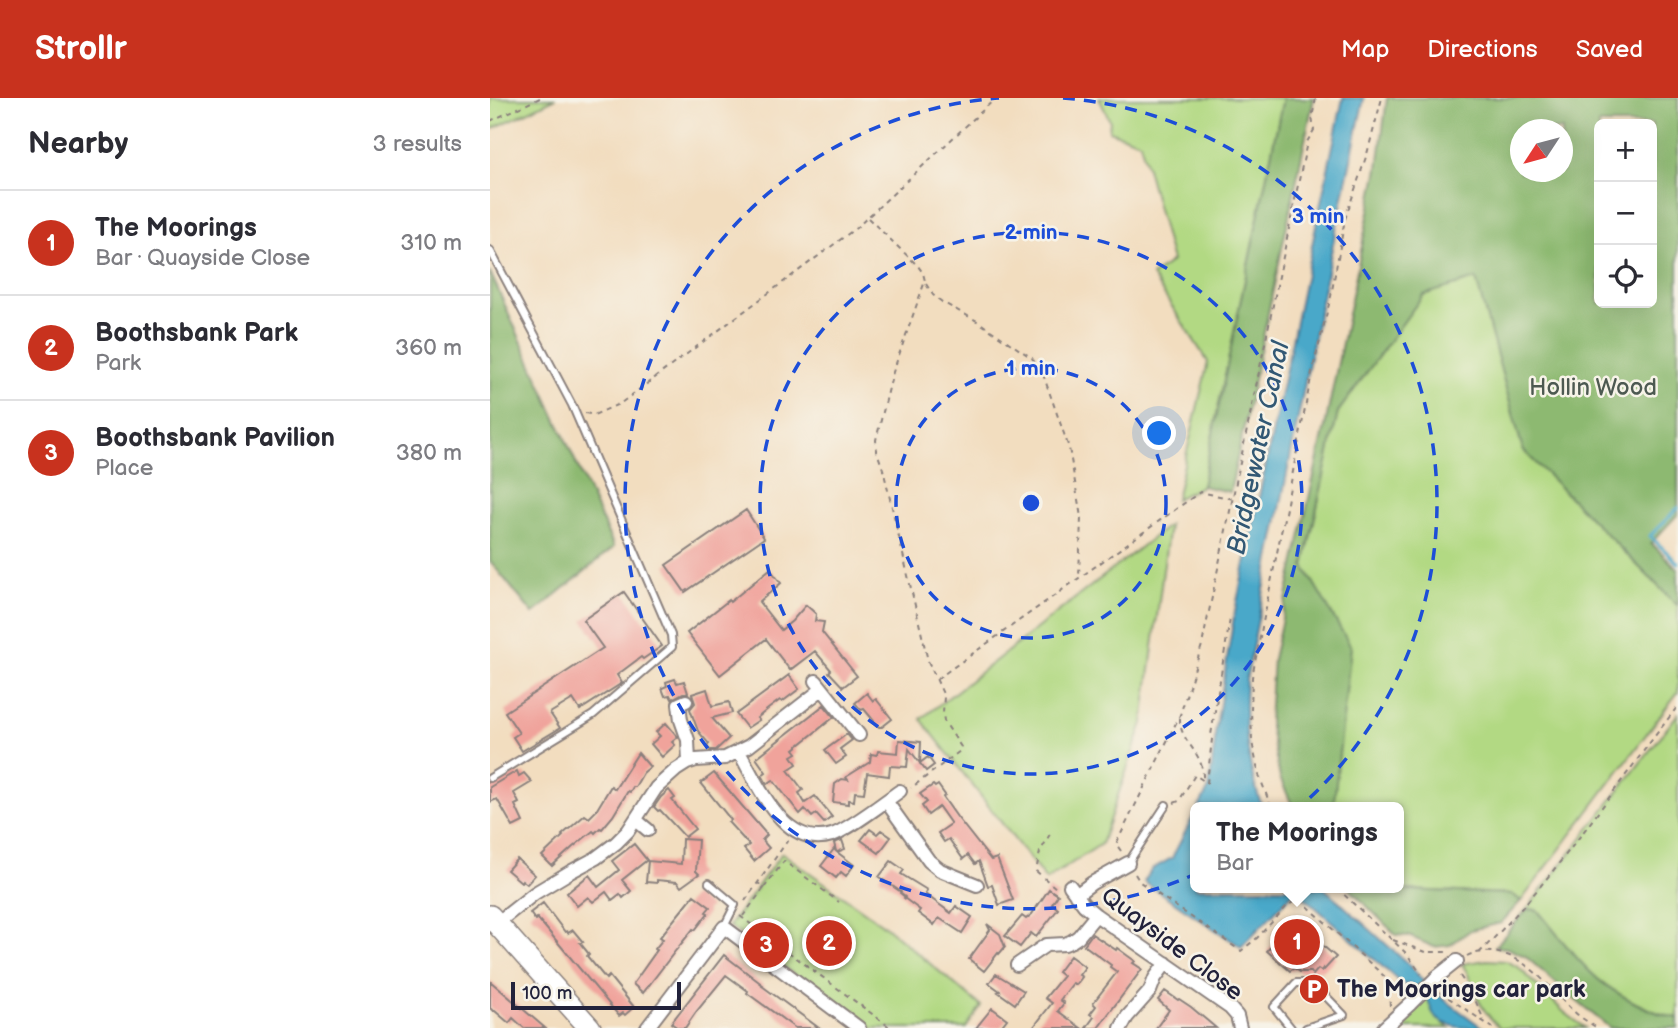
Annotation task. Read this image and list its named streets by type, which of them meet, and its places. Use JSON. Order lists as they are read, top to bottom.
{
  "streets": {
    "street": ["Quayside Close"]
  },
  "water": ["Bridgewater Canal"],
  "parks": ["Hollin Wood"],
  "places": {
    "parking": ["The Moorings car park"]
  },
  "scale_bar": "100 m",
  "north": "bottom left",
  "page": {
    "header": "Strollr",
    "nav": ["Map", "Directions", "Saved"],
    "heading": ["Nearby", "3 results"],
    "map_buttons": ["+", "−"],
    "list": [
      {
        "mark": "1",
        "name": "The Moorings",
        "note": "Bar · Quayside Close",
        "value": "310 m"
      },
      {
        "mark": "2",
        "name": "Boothsbank Park",
        "note": "Park",
        "value": "360 m"
      },
      {
        "mark": "3",
        "name": "Boothsbank Pavilion",
        "note": "Place",
        "value": "380 m"
      }
    ],
    "popup": ["The Moorings", "Bar"],
    "pins": ["1", "2", "3"],
    "scale": "100 m"
  },
  "rings": ["3 min", "2 min", "1 min"]
}
